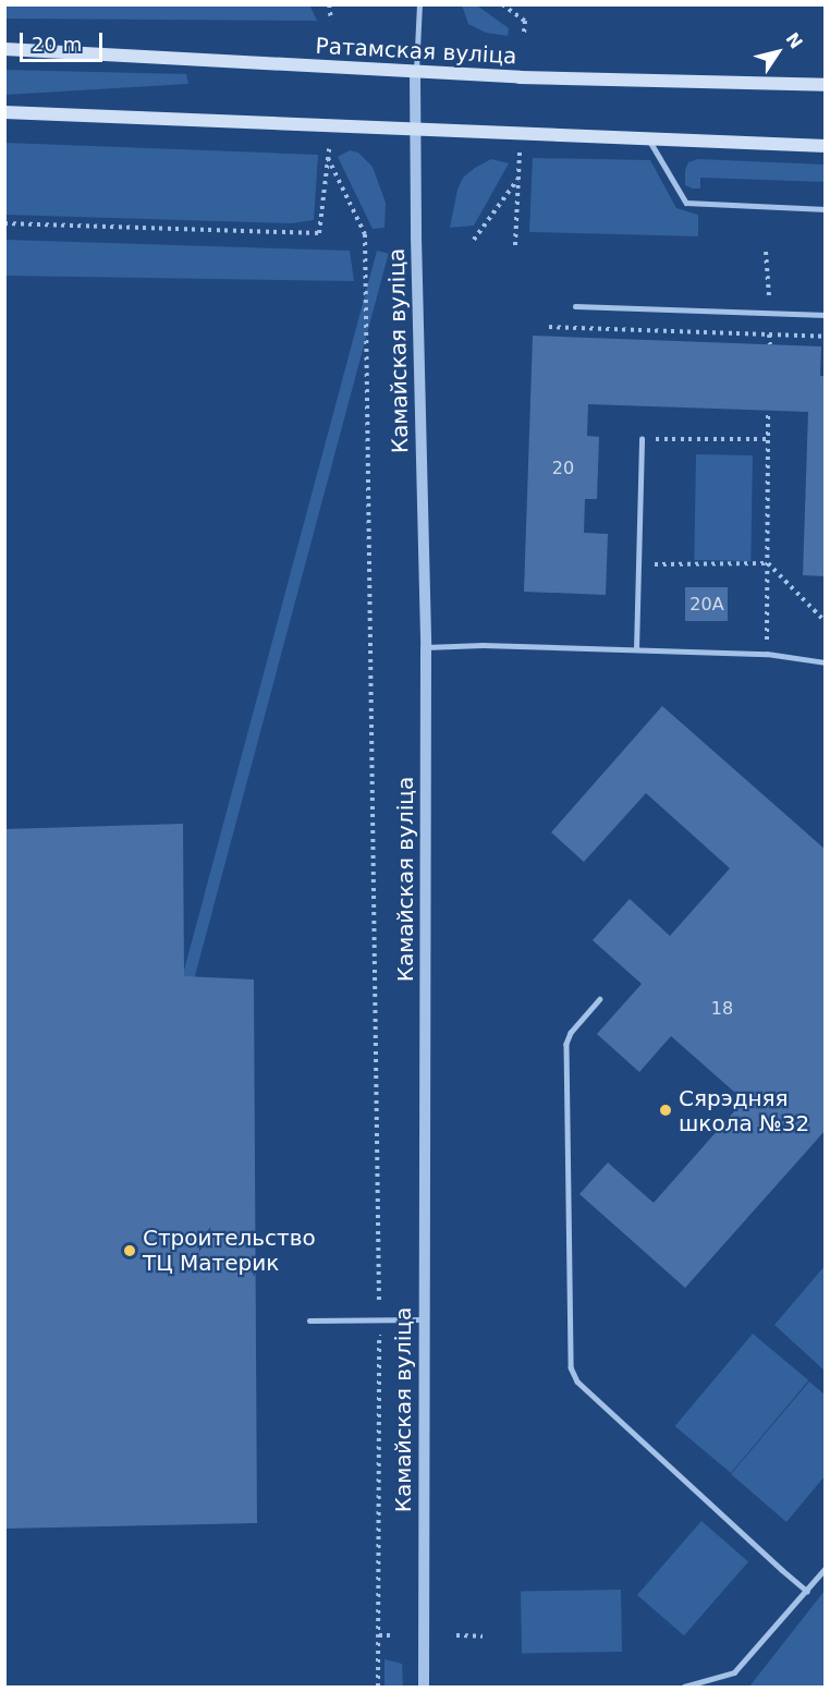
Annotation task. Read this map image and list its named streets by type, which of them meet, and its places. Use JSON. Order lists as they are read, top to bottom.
{
  "streets": {
    "main road": ["Ратамская вуліца"],
    "street": ["Камайская вуліца"]
  },
  "crossings": [
    ["Ратамская вуліца", "Камайская вуліца"]
  ],
  "places": ["Сярэдняя школа №32", "Строительство ТЦ Материк"],
  "house_numbers": ["20", "20А", "18"],
  "scale_bar": "20 m",
  "north": "top right"
}
